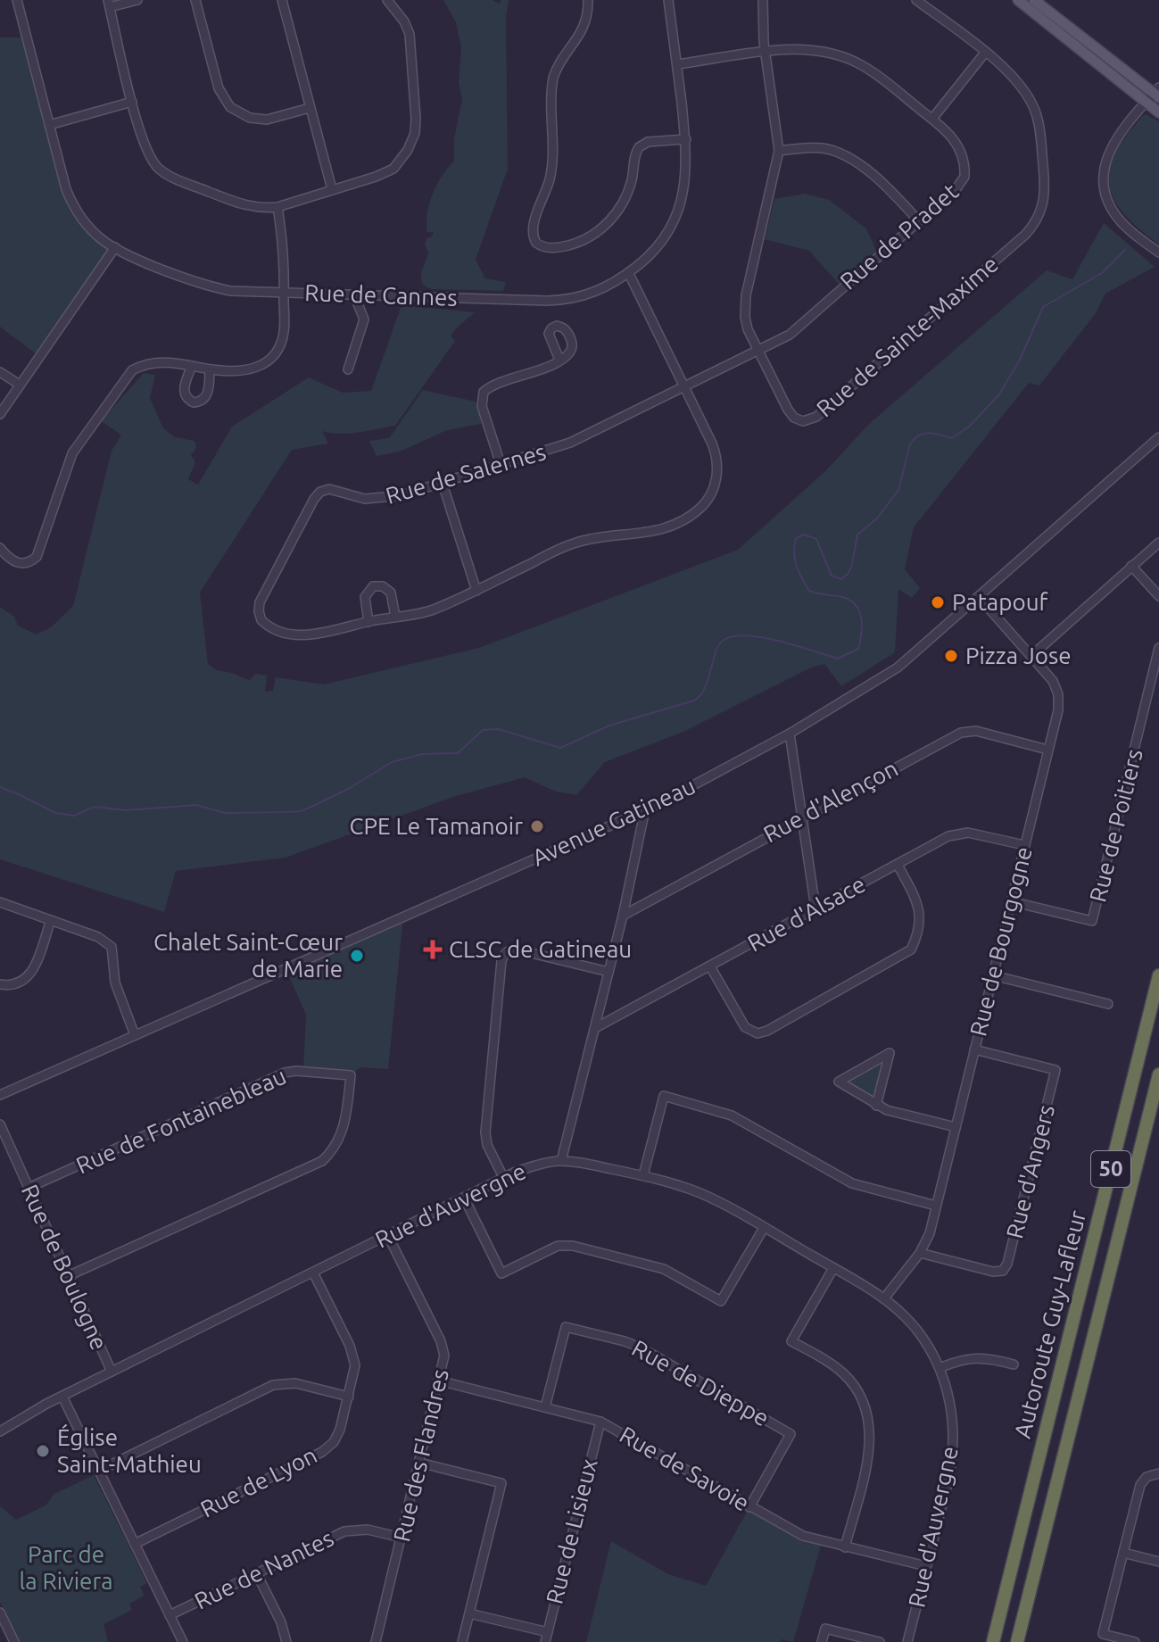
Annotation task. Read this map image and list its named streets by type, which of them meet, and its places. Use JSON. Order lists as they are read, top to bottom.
{
  "streets": {
    "highway": ["50", "Autoroute Guy-Lafleur"],
    "street": [
      "Rue de Pradet",
      "Rue de Cannes",
      "Rue de Sainte-Maxime",
      "Rue de Salernes",
      "Rue d'Alençon",
      "Avenue Gatineau",
      "Rue de Poitiers",
      "Rue d'Alsace",
      "Rue de Bourgogne",
      "Rue de Fontainebleau",
      "Rue d'Angers",
      "Rue d'Auvergne",
      "Rue de Boulogne",
      "Rue de Dieppe",
      "Rue des Flandres",
      "Rue de Savoie",
      "Rue de Lyon",
      "Rue de Lisieux",
      "Rue de Nantes"
    ]
  },
  "crossings": [
    ["Rue de Pradet", "Rue de Cannes"],
    ["Rue de Pradet", "Rue de Sainte-Maxime"],
    ["Rue de Pradet", "Rue de Salernes"],
    ["Rue de Cannes", "Rue de Salernes"],
    ["Rue d'Alençon", "Rue de Bourgogne"],
    ["Avenue Gatineau", "Rue de Bourgogne"],
    ["Rue de Poitiers", "Rue de Bourgogne"],
    ["Rue d'Alsace", "Rue de Bourgogne"],
    ["Rue de Bourgogne", "Rue d'Angers"],
    ["Rue de Bourgogne", "Rue d'Auvergne"],
    ["Rue de Fontainebleau", "Rue de Boulogne"],
    ["Rue d'Auvergne", "Rue de Boulogne"],
    ["Rue d'Auvergne", "Rue des Flandres"],
    ["Rue d'Auvergne", "Rue de Savoie"],
    ["Rue d'Auvergne", "Rue de Lyon"],
    ["Rue de Dieppe", "Rue de Savoie"],
    ["Rue des Flandres", "Rue de Savoie"],
    ["Rue des Flandres", "Rue de Nantes"],
    ["Rue de Savoie", "Rue de Lisieux"]
  ],
  "parks": ["Parc de la Riviera"],
  "places": {
    "other": [
      "Patapouf",
      "Pizza Jose",
      "CPE Le Tamanoir",
      "Chalet Saint-Cœur de Marie",
      "Église Saint-Mathieu"
    ],
    "health": ["CLSC de Gatineau"]
  }
}
